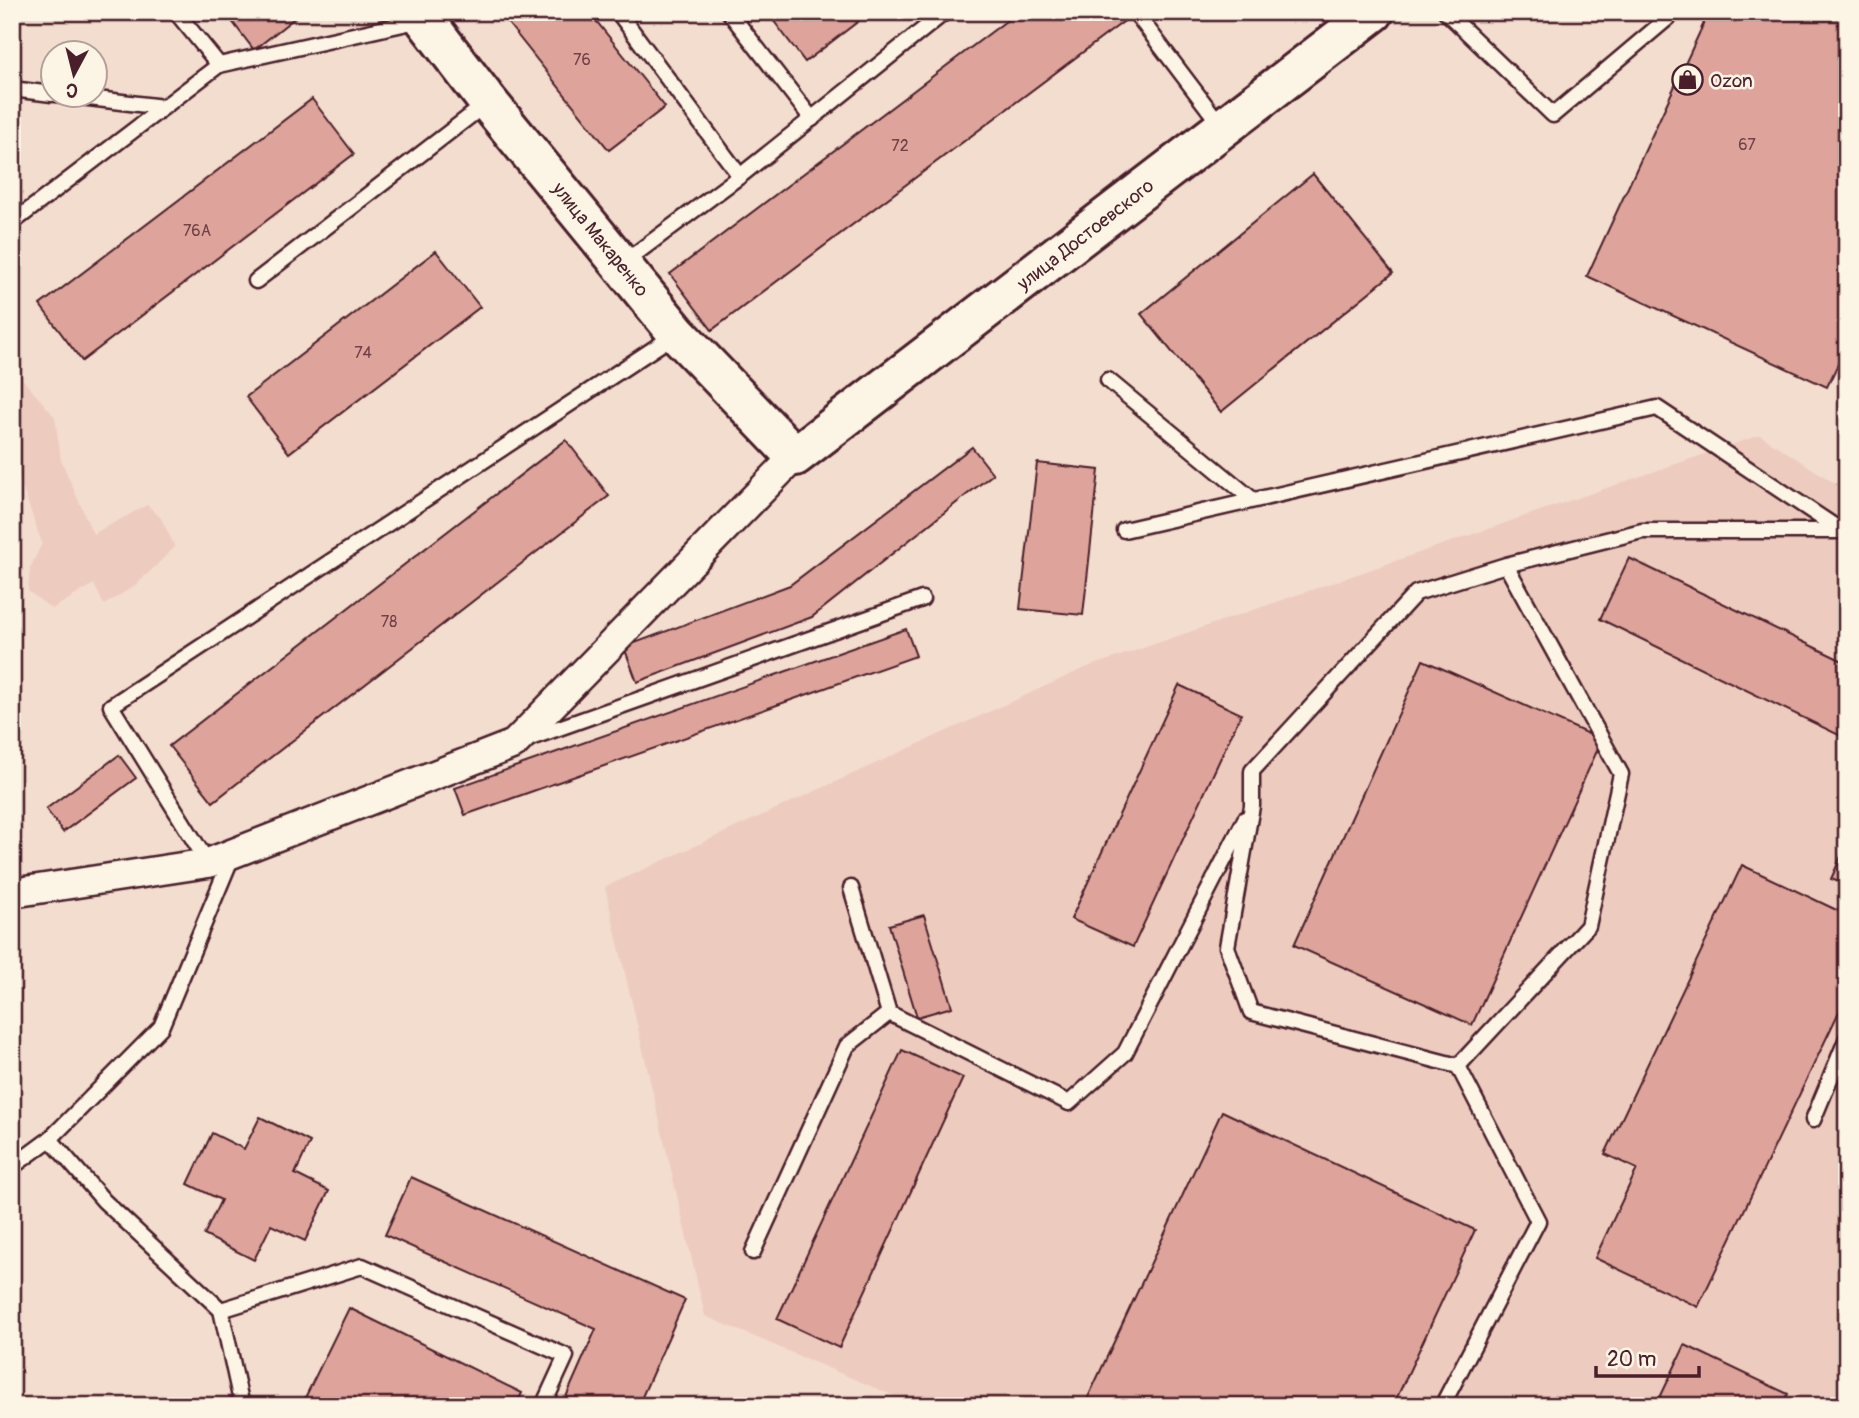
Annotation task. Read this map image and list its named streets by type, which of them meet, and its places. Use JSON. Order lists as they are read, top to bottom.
{
  "streets": {
    "street": ["улица Достоевского", "улица Макаренко"]
  },
  "crossings": [
    ["улица Достоевского", "улица Макаренко"]
  ],
  "places": {
    "shop": ["Ozon"]
  },
  "house_numbers": [
    "76",
    "67",
    "72",
    "76А",
    "74",
    "78"
  ],
  "scale_bar": "20 m",
  "north": "bottom"
}
